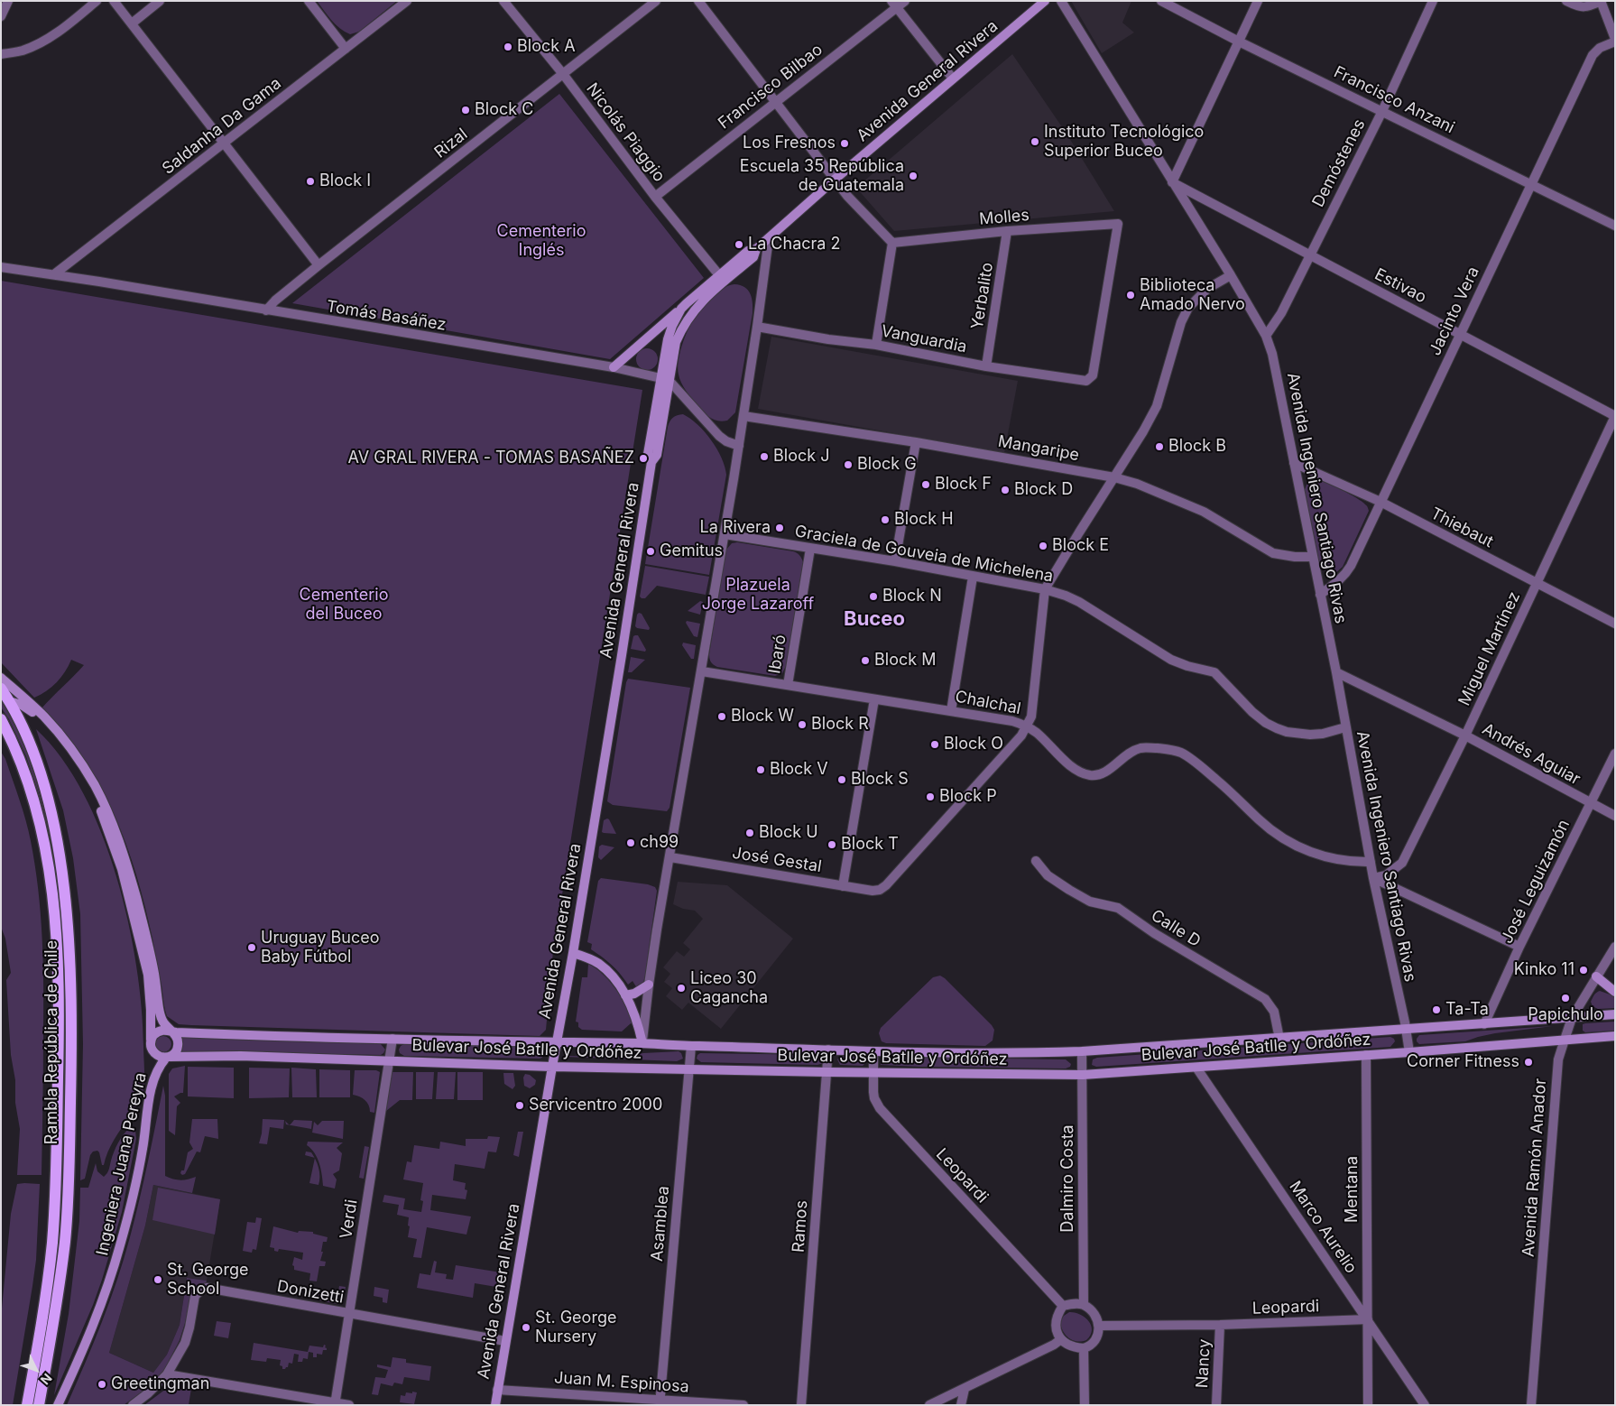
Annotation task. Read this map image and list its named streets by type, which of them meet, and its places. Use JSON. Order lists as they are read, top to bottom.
{
  "streets": {
    "main road": [
      "Avenida General Rivera",
      "Rambla República de Chile",
      "Bulevar José Batlle y Ordóñez",
      "Ingeniera Juana Pereyra"
    ],
    "street": [
      "Francisco Bilbao",
      "Francisco Anzani",
      "Saldanha Da Gama",
      "Nicolás Piaggio",
      "Rizal",
      "Demóstenes",
      "Molles",
      "Estivao",
      "Yerbalito",
      "Jacinto Vera",
      "Tomás Basáñez",
      "Vanguardia",
      "Mangaripe",
      "Avenida Ingeniero Santiago Rivas",
      "Thiebaut",
      "Graciela de Gouveia de Michelena",
      "Miguel Martínez",
      "Ibaró",
      "Chalchal",
      "Andrés Aguiar",
      "José Gestal",
      "José Leguizamón",
      "Calle D",
      "Avenida Ramón Anador",
      "Leopardi",
      "Dalmiro Costa",
      "Mentana",
      "Verdi",
      "Asamblea",
      "Ramos",
      "Marco Aurelio",
      "Donizetti",
      "Nancy",
      "Juan M. Espinosa"
    ]
  },
  "crossings": [
    ["Avenida General Rivera", "Nicolás Piaggio"],
    ["Avenida General Rivera", "Tomás Basáñez"],
    ["Avenida General Rivera", "Bulevar José Batlle y Ordóñez"],
    ["Avenida General Rivera", "Donizetti"],
    ["Avenida General Rivera", "Juan M. Espinosa"],
    ["Francisco Bilbao", "Nicolás Piaggio"],
    ["Francisco Anzani", "Demóstenes"],
    ["Francisco Anzani", "Jacinto Vera"],
    ["Saldanha Da Gama", "Tomás Basáñez"],
    ["Nicolás Piaggio", "Rizal"],
    ["Rizal", "Tomás Basáñez"],
    ["Demóstenes", "Estivao"],
    ["Demóstenes", "Avenida Ingeniero Santiago Rivas"],
    ["Molles", "Yerbalito"],
    ["Molles", "Vanguardia"],
    ["Estivao", "Jacinto Vera"],
    ["Estivao", "Avenida Ingeniero Santiago Rivas"],
    ["Estivao", "Miguel Martínez"],
    ["Yerbalito", "Vanguardia"],
    ["Jacinto Vera", "Avenida Ingeniero Santiago Rivas"],
    ["Jacinto Vera", "Thiebaut"],
    ["Mangaripe", "Avenida Ingeniero Santiago Rivas"],
    ["Avenida Ingeniero Santiago Rivas", "Thiebaut"],
    ["Avenida Ingeniero Santiago Rivas", "Graciela de Gouveia de Michelena"],
    ["Avenida Ingeniero Santiago Rivas", "Miguel Martínez"],
    ["Avenida Ingeniero Santiago Rivas", "Chalchal"],
    ["Avenida Ingeniero Santiago Rivas", "Andrés Aguiar"],
    ["Avenida Ingeniero Santiago Rivas", "Bulevar José Batlle y Ordóñez"],
    ["Thiebaut", "Miguel Martínez"],
    ["Graciela de Gouveia de Michelena", "Ibaró"],
    ["Miguel Martínez", "Andrés Aguiar"],
    ["Ibaró", "Chalchal"],
    ["Chalchal", "José Gestal"],
    ["Andrés Aguiar", "José Leguizamón"],
    ["José Leguizamón", "Bulevar José Batlle y Ordóñez"],
    ["Calle D", "Bulevar José Batlle y Ordóñez"],
    ["Bulevar José Batlle y Ordóñez", "Ingeniera Juana Pereyra"],
    ["Bulevar José Batlle y Ordóñez", "Avenida Ramón Anador"],
    ["Bulevar José Batlle y Ordóñez", "Leopardi"],
    ["Bulevar José Batlle y Ordóñez", "Dalmiro Costa"],
    ["Bulevar José Batlle y Ordóñez", "Mentana"],
    ["Bulevar José Batlle y Ordóñez", "Verdi"],
    ["Bulevar José Batlle y Ordóñez", "Asamblea"],
    ["Bulevar José Batlle y Ordóñez", "Ramos"],
    ["Bulevar José Batlle y Ordóñez", "Marco Aurelio"],
    ["Leopardi", "Dalmiro Costa"],
    ["Leopardi", "Mentana"],
    ["Leopardi", "Marco Aurelio"],
    ["Leopardi", "Nancy"],
    ["Mentana", "Marco Aurelio"],
    ["Verdi", "Donizetti"],
    ["Asamblea", "Juan M. Espinosa"]
  ],
  "districts": ["Buceo"],
  "parks": ["Cementerio Inglés", "Plazuela Jorge Lazaroff", "Cementerio del Buceo"],
  "places": [
    "Block A",
    "Block C",
    "Instituto Tecnológico Superior Buceo",
    "Los Fresnos",
    "Escuela 35 República de Guatemala",
    "Block I",
    "La Chacra 2",
    "Biblioteca Amado Nervo",
    "Block B",
    "Block J",
    "AV GRAL RIVERA - TOMAS BASAÑEZ",
    "Block G",
    "Block F",
    "Block D",
    "Block H",
    "La Rivera",
    "Block E",
    "Gemitus",
    "Block N",
    "Block M",
    "Block W",
    "Block R",
    "Block O",
    "Block V",
    "Block S",
    "Block P",
    "Block U",
    "ch99",
    "Block T",
    "Uruguay Buceo Baby Fútbol",
    "Kinko 11",
    "Liceo 30 Cagancha",
    "Papichulo",
    "Ta-Ta",
    "Corner Fitness",
    "Servicentro 2000",
    "St. George School",
    "St. George Nursery",
    "Greetingman"
  ],
  "north": "bottom right"
}
